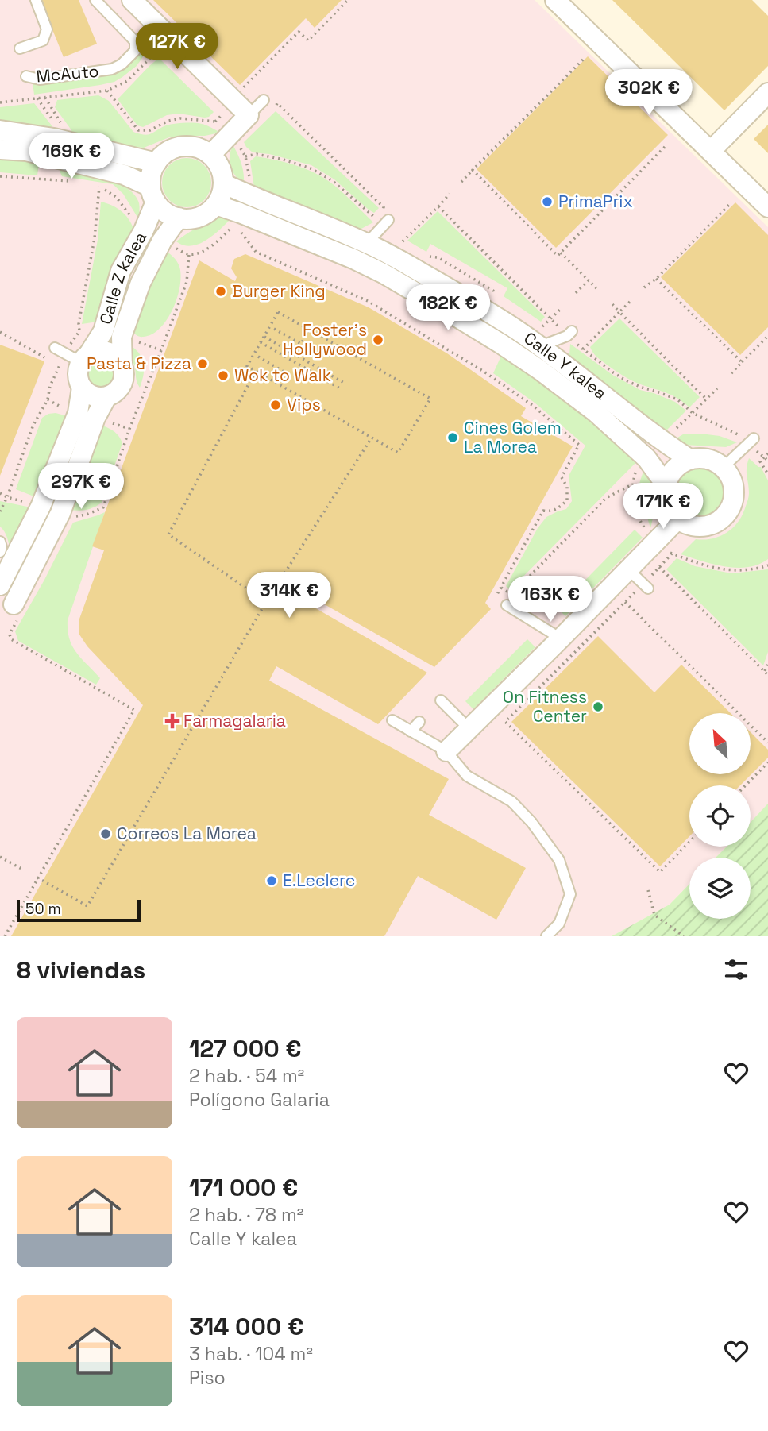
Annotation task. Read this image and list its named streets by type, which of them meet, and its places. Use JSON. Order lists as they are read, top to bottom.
{
  "streets": {
    "street": ["Calle Z kalea", "Calle Y kalea"],
    "lane": ["McAuto"]
  },
  "crossings": [
    ["Calle Z kalea", "Calle Y kalea"]
  ],
  "places": {
    "other": [
      "PrimaPrix",
      "Burger King",
      "Foster's Hollywood",
      "Pasta & Pizza",
      "Wok to Walk",
      "Vips",
      "Cines Golem La Morea",
      "On Fitness Center",
      "Correos La Morea",
      "E.Leclerc"
    ],
    "health": ["Farmagalaria"]
  },
  "scale_bar": "50 m",
  "north": "top left",
  "page": {
    "price": [
      "127K €",
      "302K €",
      "169K €",
      "182K €",
      "297K €",
      "171K €",
      "314K €",
      "163K €"
    ],
    "scale": "50 m",
    "heading": "8 viviendas",
    "list": [
      {
        "name": "127 000 €",
        "note": "2 hab. · 54 m² · Polígono Galaria"
      },
      {
        "name": "171 000 €",
        "note": "2 hab. · 78 m² · Calle Y kalea"
      },
      {
        "name": "314 000 €",
        "note": "3 hab. · 104 m² · Piso"
      }
    ]
  }
}
